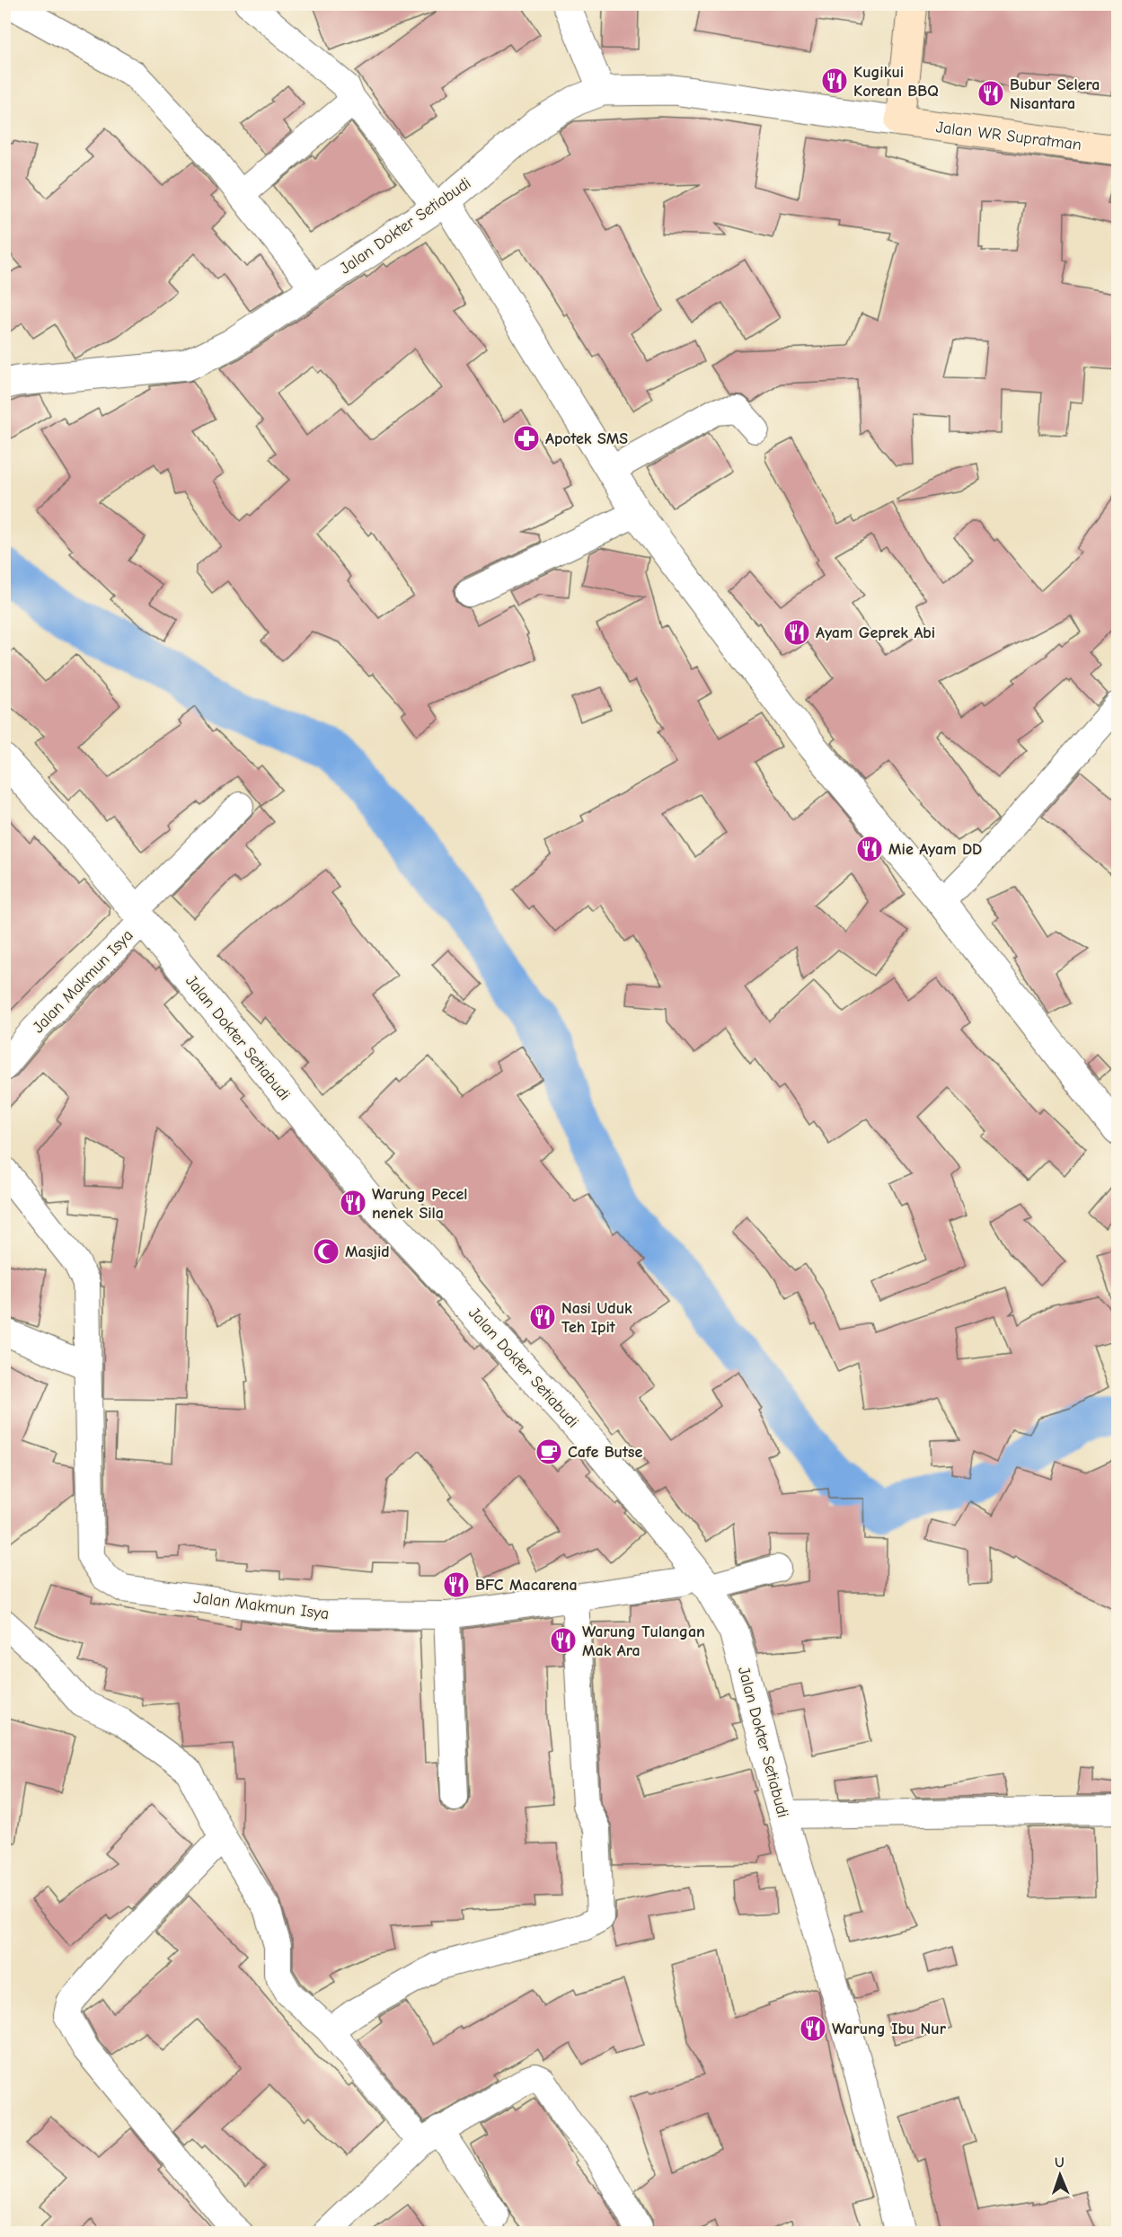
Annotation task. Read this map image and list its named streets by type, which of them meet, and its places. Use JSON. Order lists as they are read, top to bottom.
{
  "streets": {
    "main road": ["Jalan WR Supratman"],
    "street": ["Jalan Dokter Setiabudi", "Jalan Makmun Isya"]
  },
  "crossings": [
    ["Jalan WR Supratman", "Jalan Dokter Setiabudi"],
    ["Jalan Dokter Setiabudi", "Jalan Makmun Isya"]
  ],
  "places": {
    "restaurant": [
      "Kugikui Korean BBQ",
      "Bubur Selera Nisantara",
      "Ayam Geprek Abi",
      "Mie Ayam DD",
      "Warung Pecel nenek Sila",
      "Nasi Uduk Teh Ipit",
      "BFC Macarena",
      "Warung Tulangan Mak Ara",
      "Warung Ibu Nur"
    ],
    "pharmacy": ["Apotek SMS"],
    "mosque": ["Masjid"],
    "cafe": ["Cafe Butse"]
  },
  "north": "top"
}
